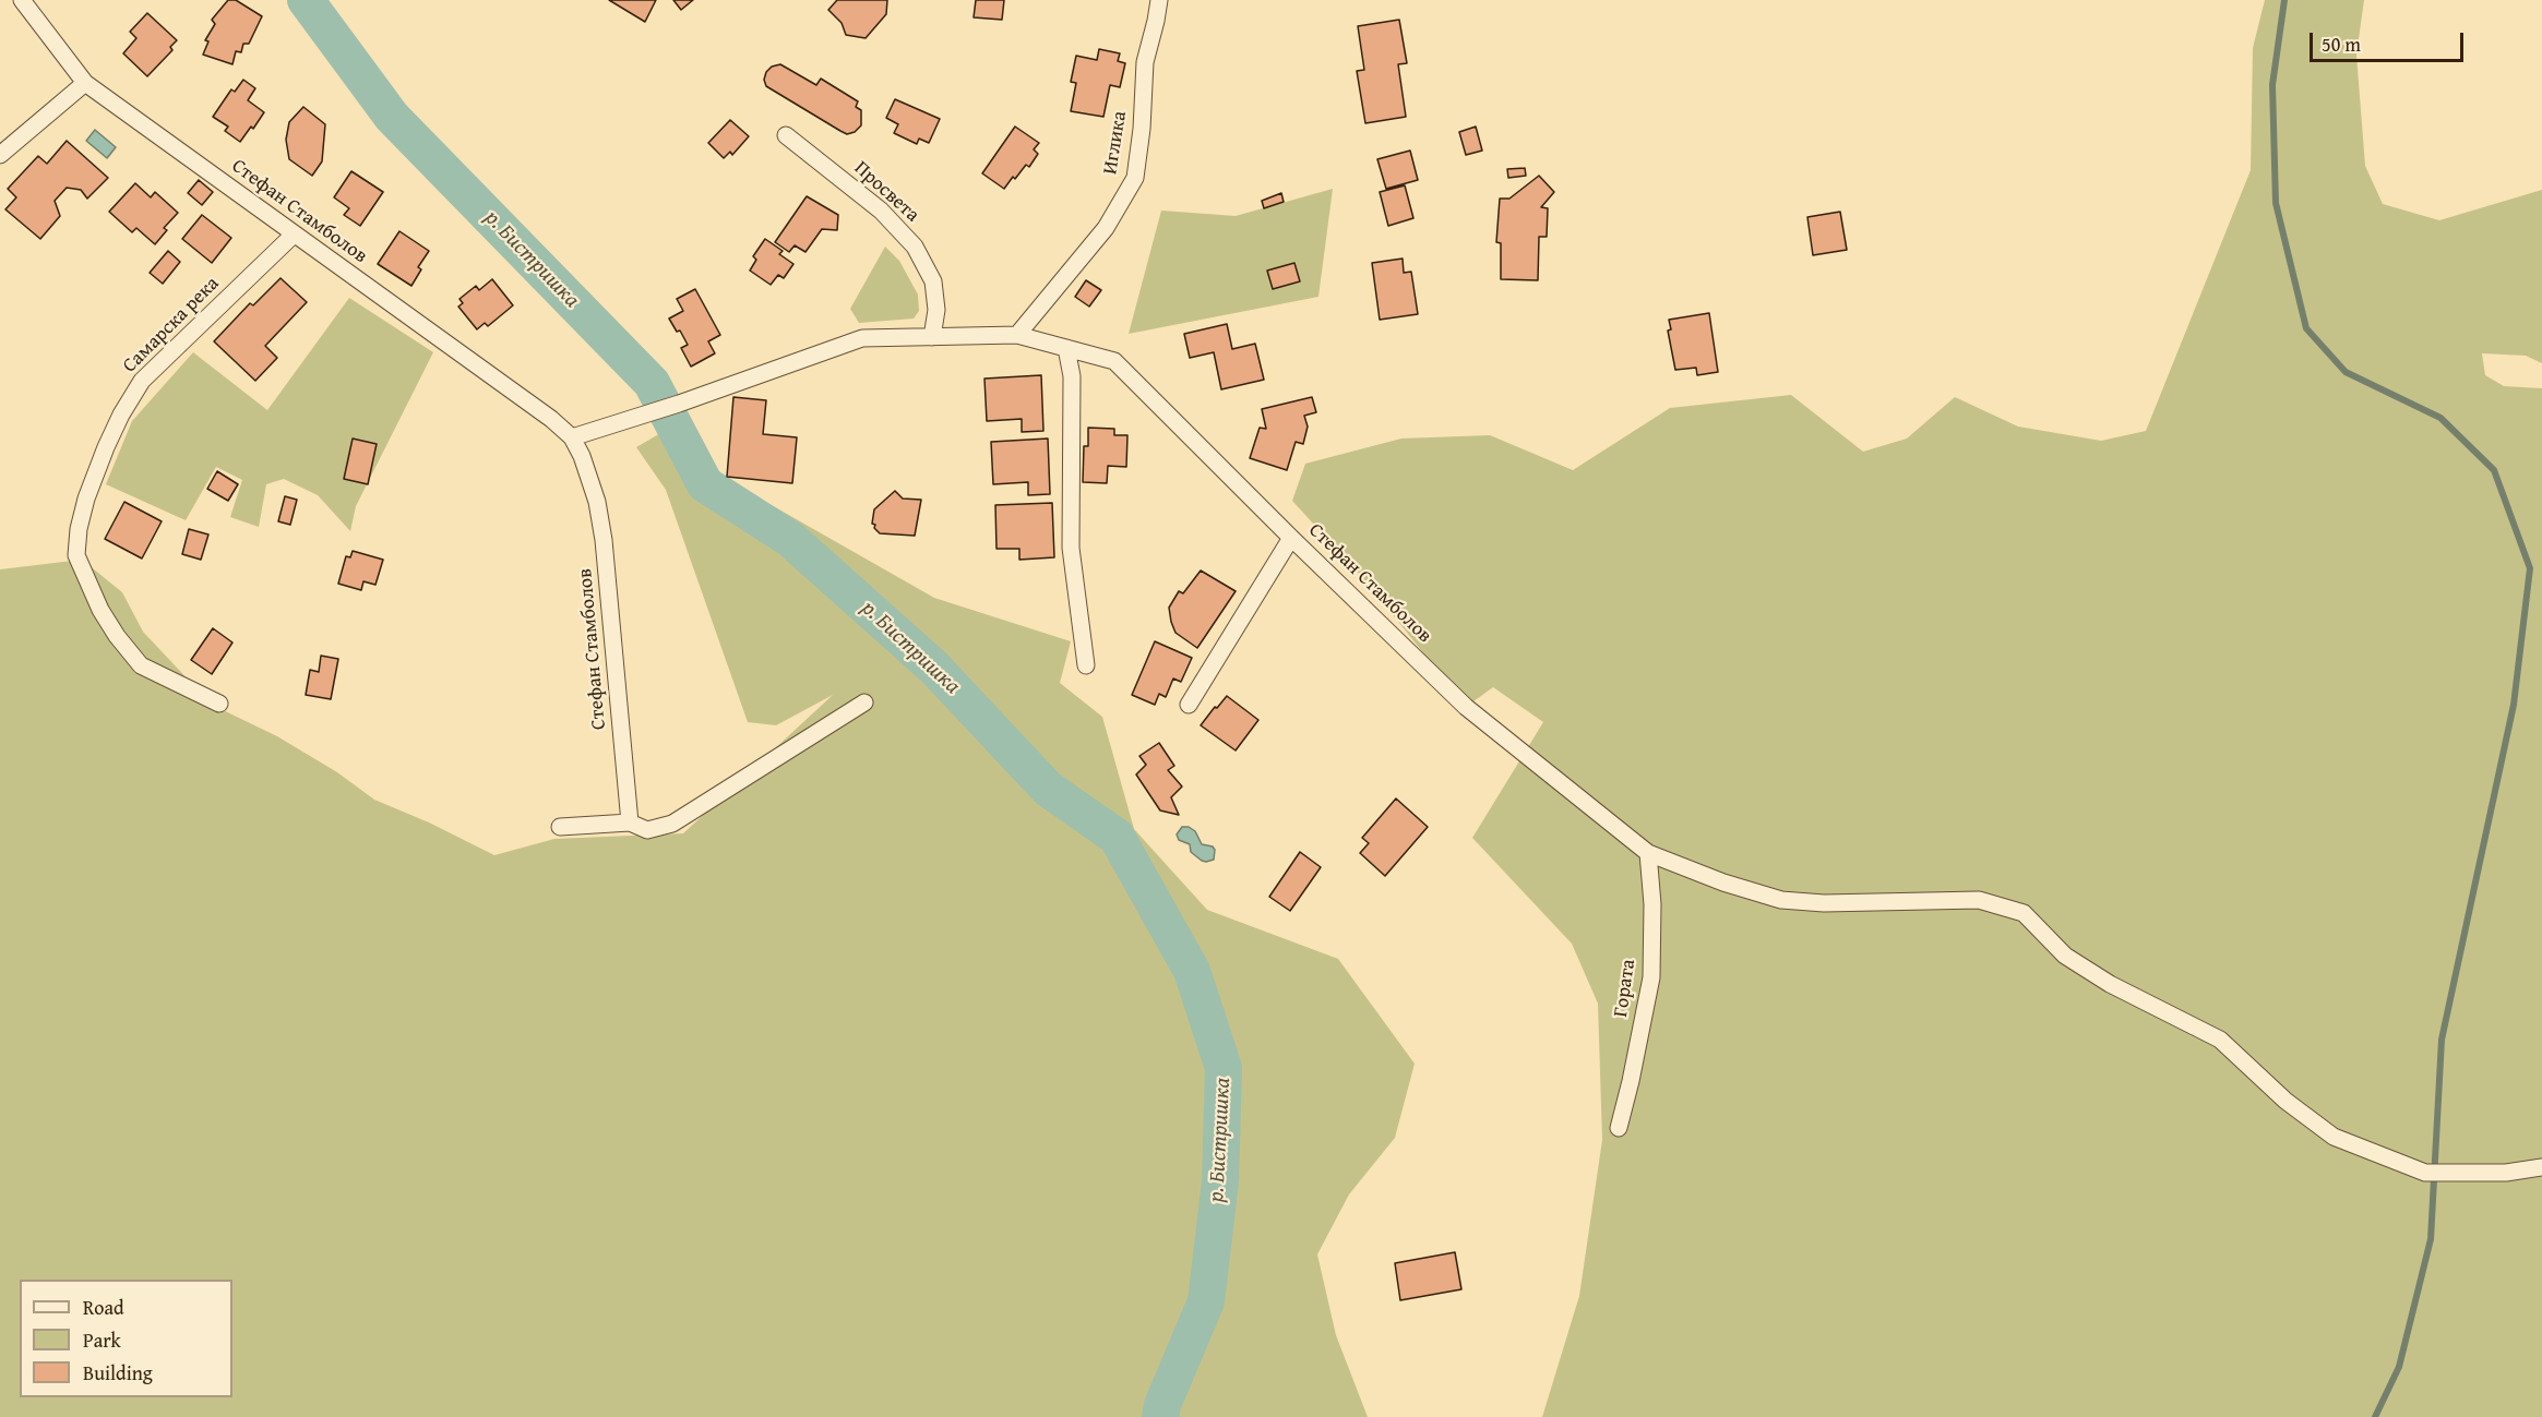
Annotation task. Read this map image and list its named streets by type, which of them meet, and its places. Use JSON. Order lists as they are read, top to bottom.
{
  "streets": {
    "street": [
      "Иглика",
      "Просвета",
      "Стефан Стамболов",
      "Самарска река",
      "Гората"
    ]
  },
  "crossings": [
    ["Иглика", "Стефан Стамболов"],
    ["Просвета", "Стефан Стамболов"],
    ["Стефан Стамболов", "Самарска река"],
    ["Стефан Стамболов", "Гората"]
  ],
  "water": ["р. Бистришка"],
  "legend": ["Road", "Park", "Building"],
  "scale_bar": "50 m"
}
